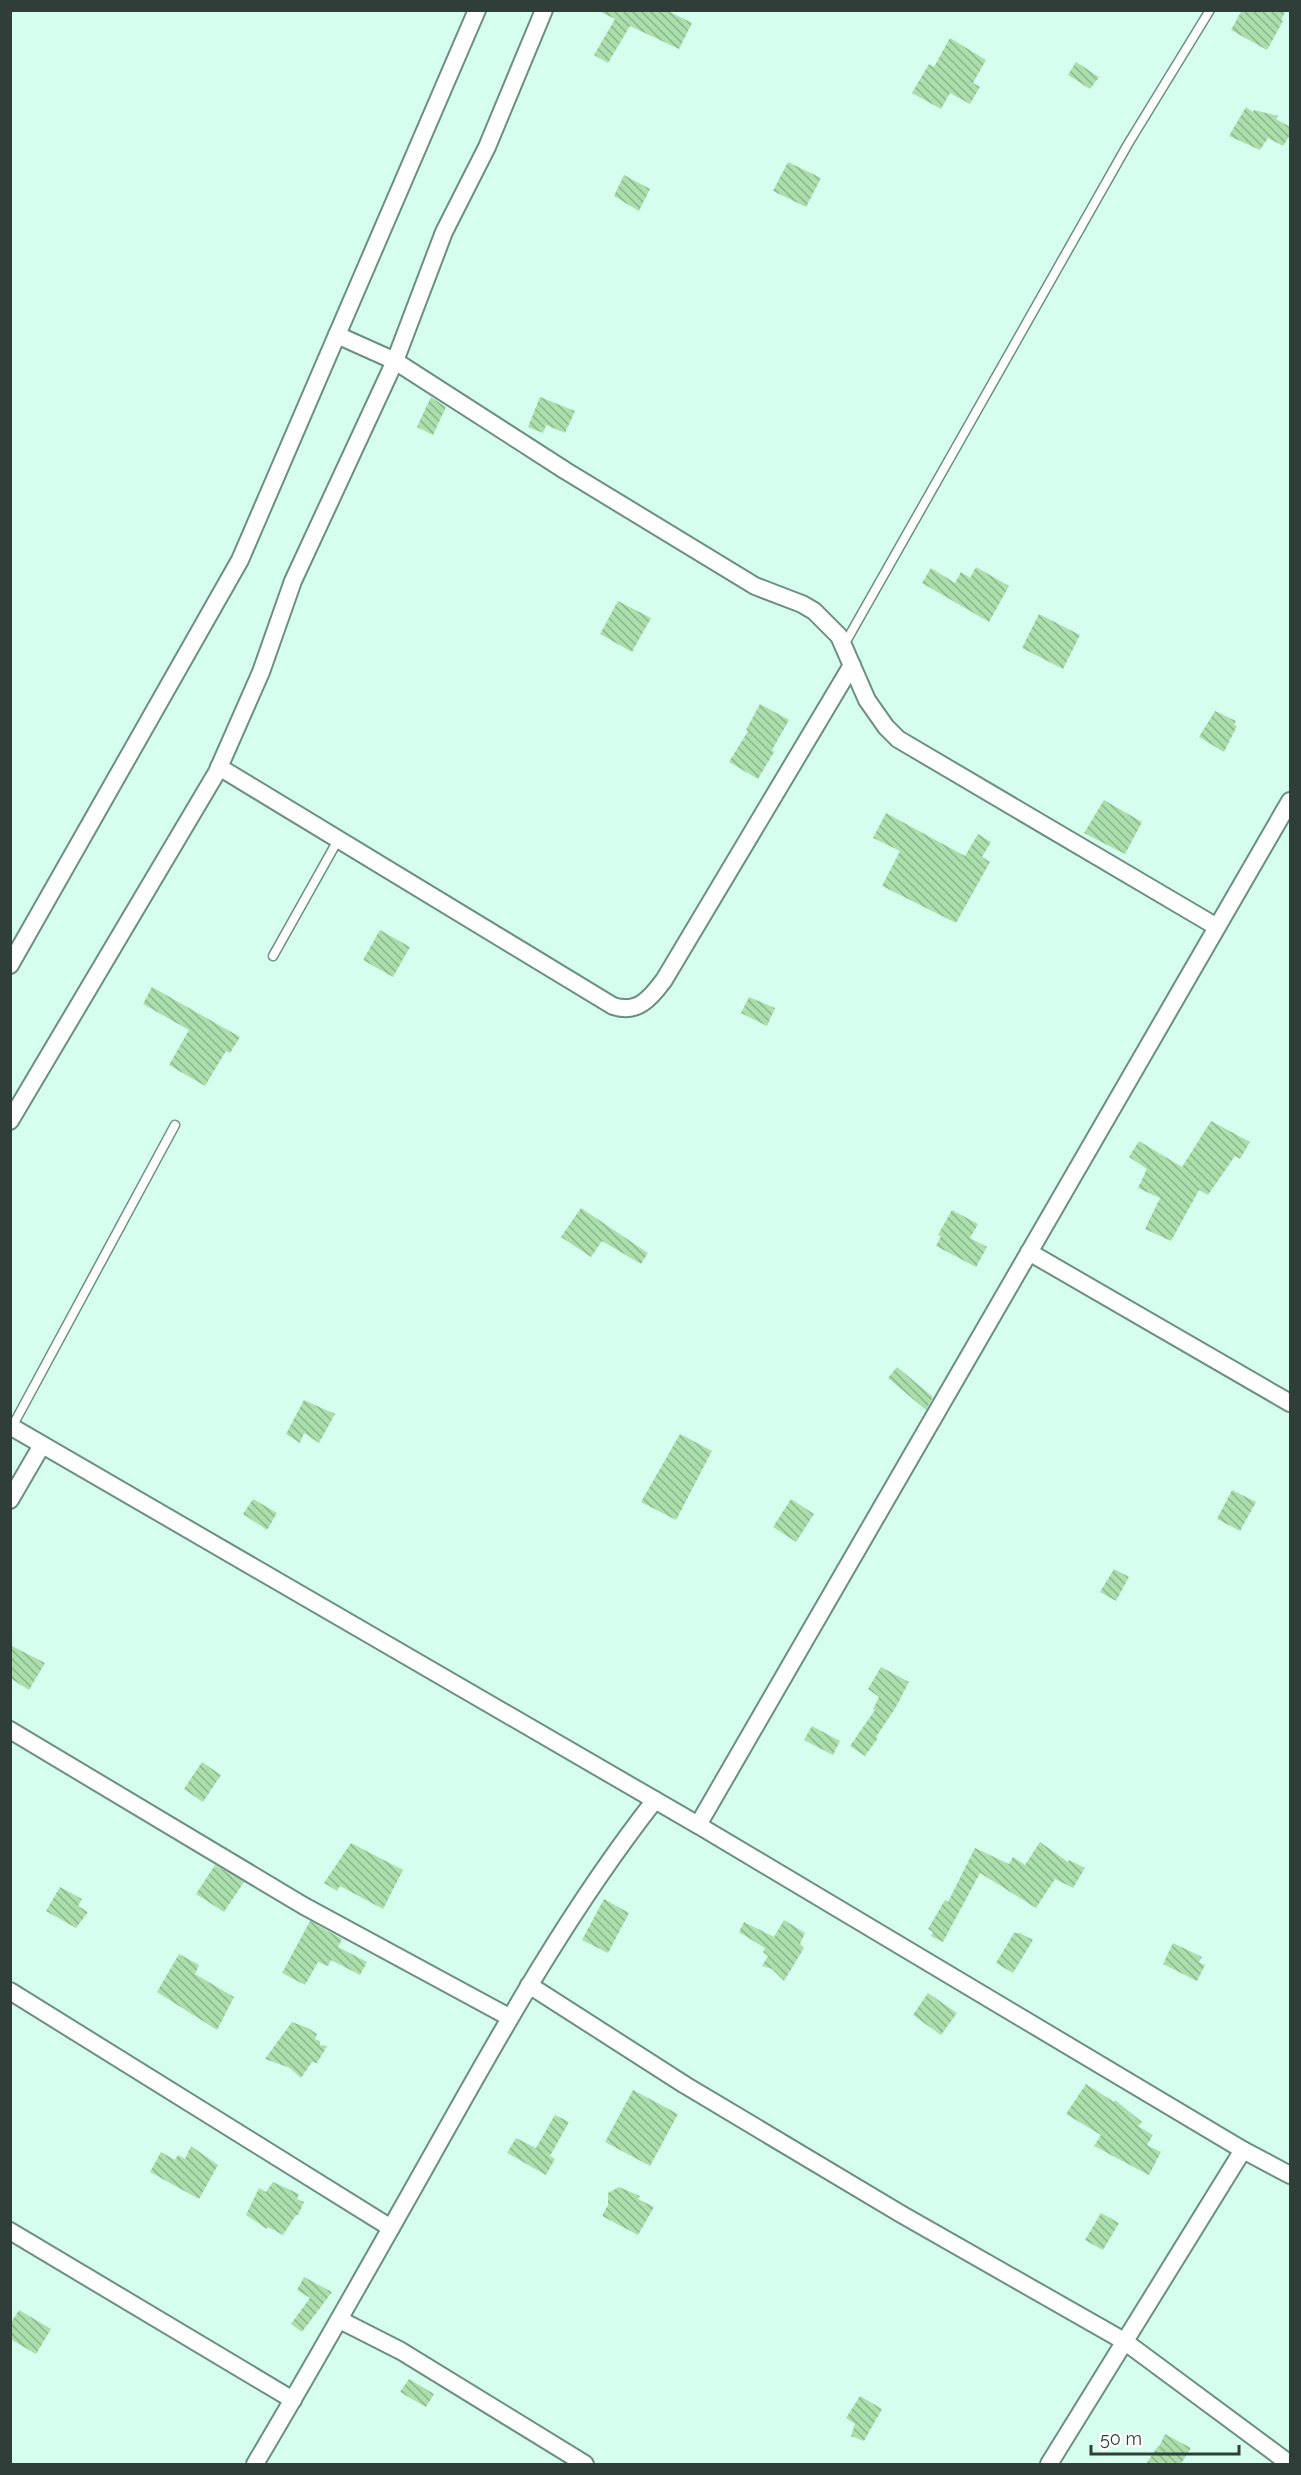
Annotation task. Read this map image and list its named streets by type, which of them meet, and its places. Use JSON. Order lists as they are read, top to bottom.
{
  "scale_bar": "50 m"
}
